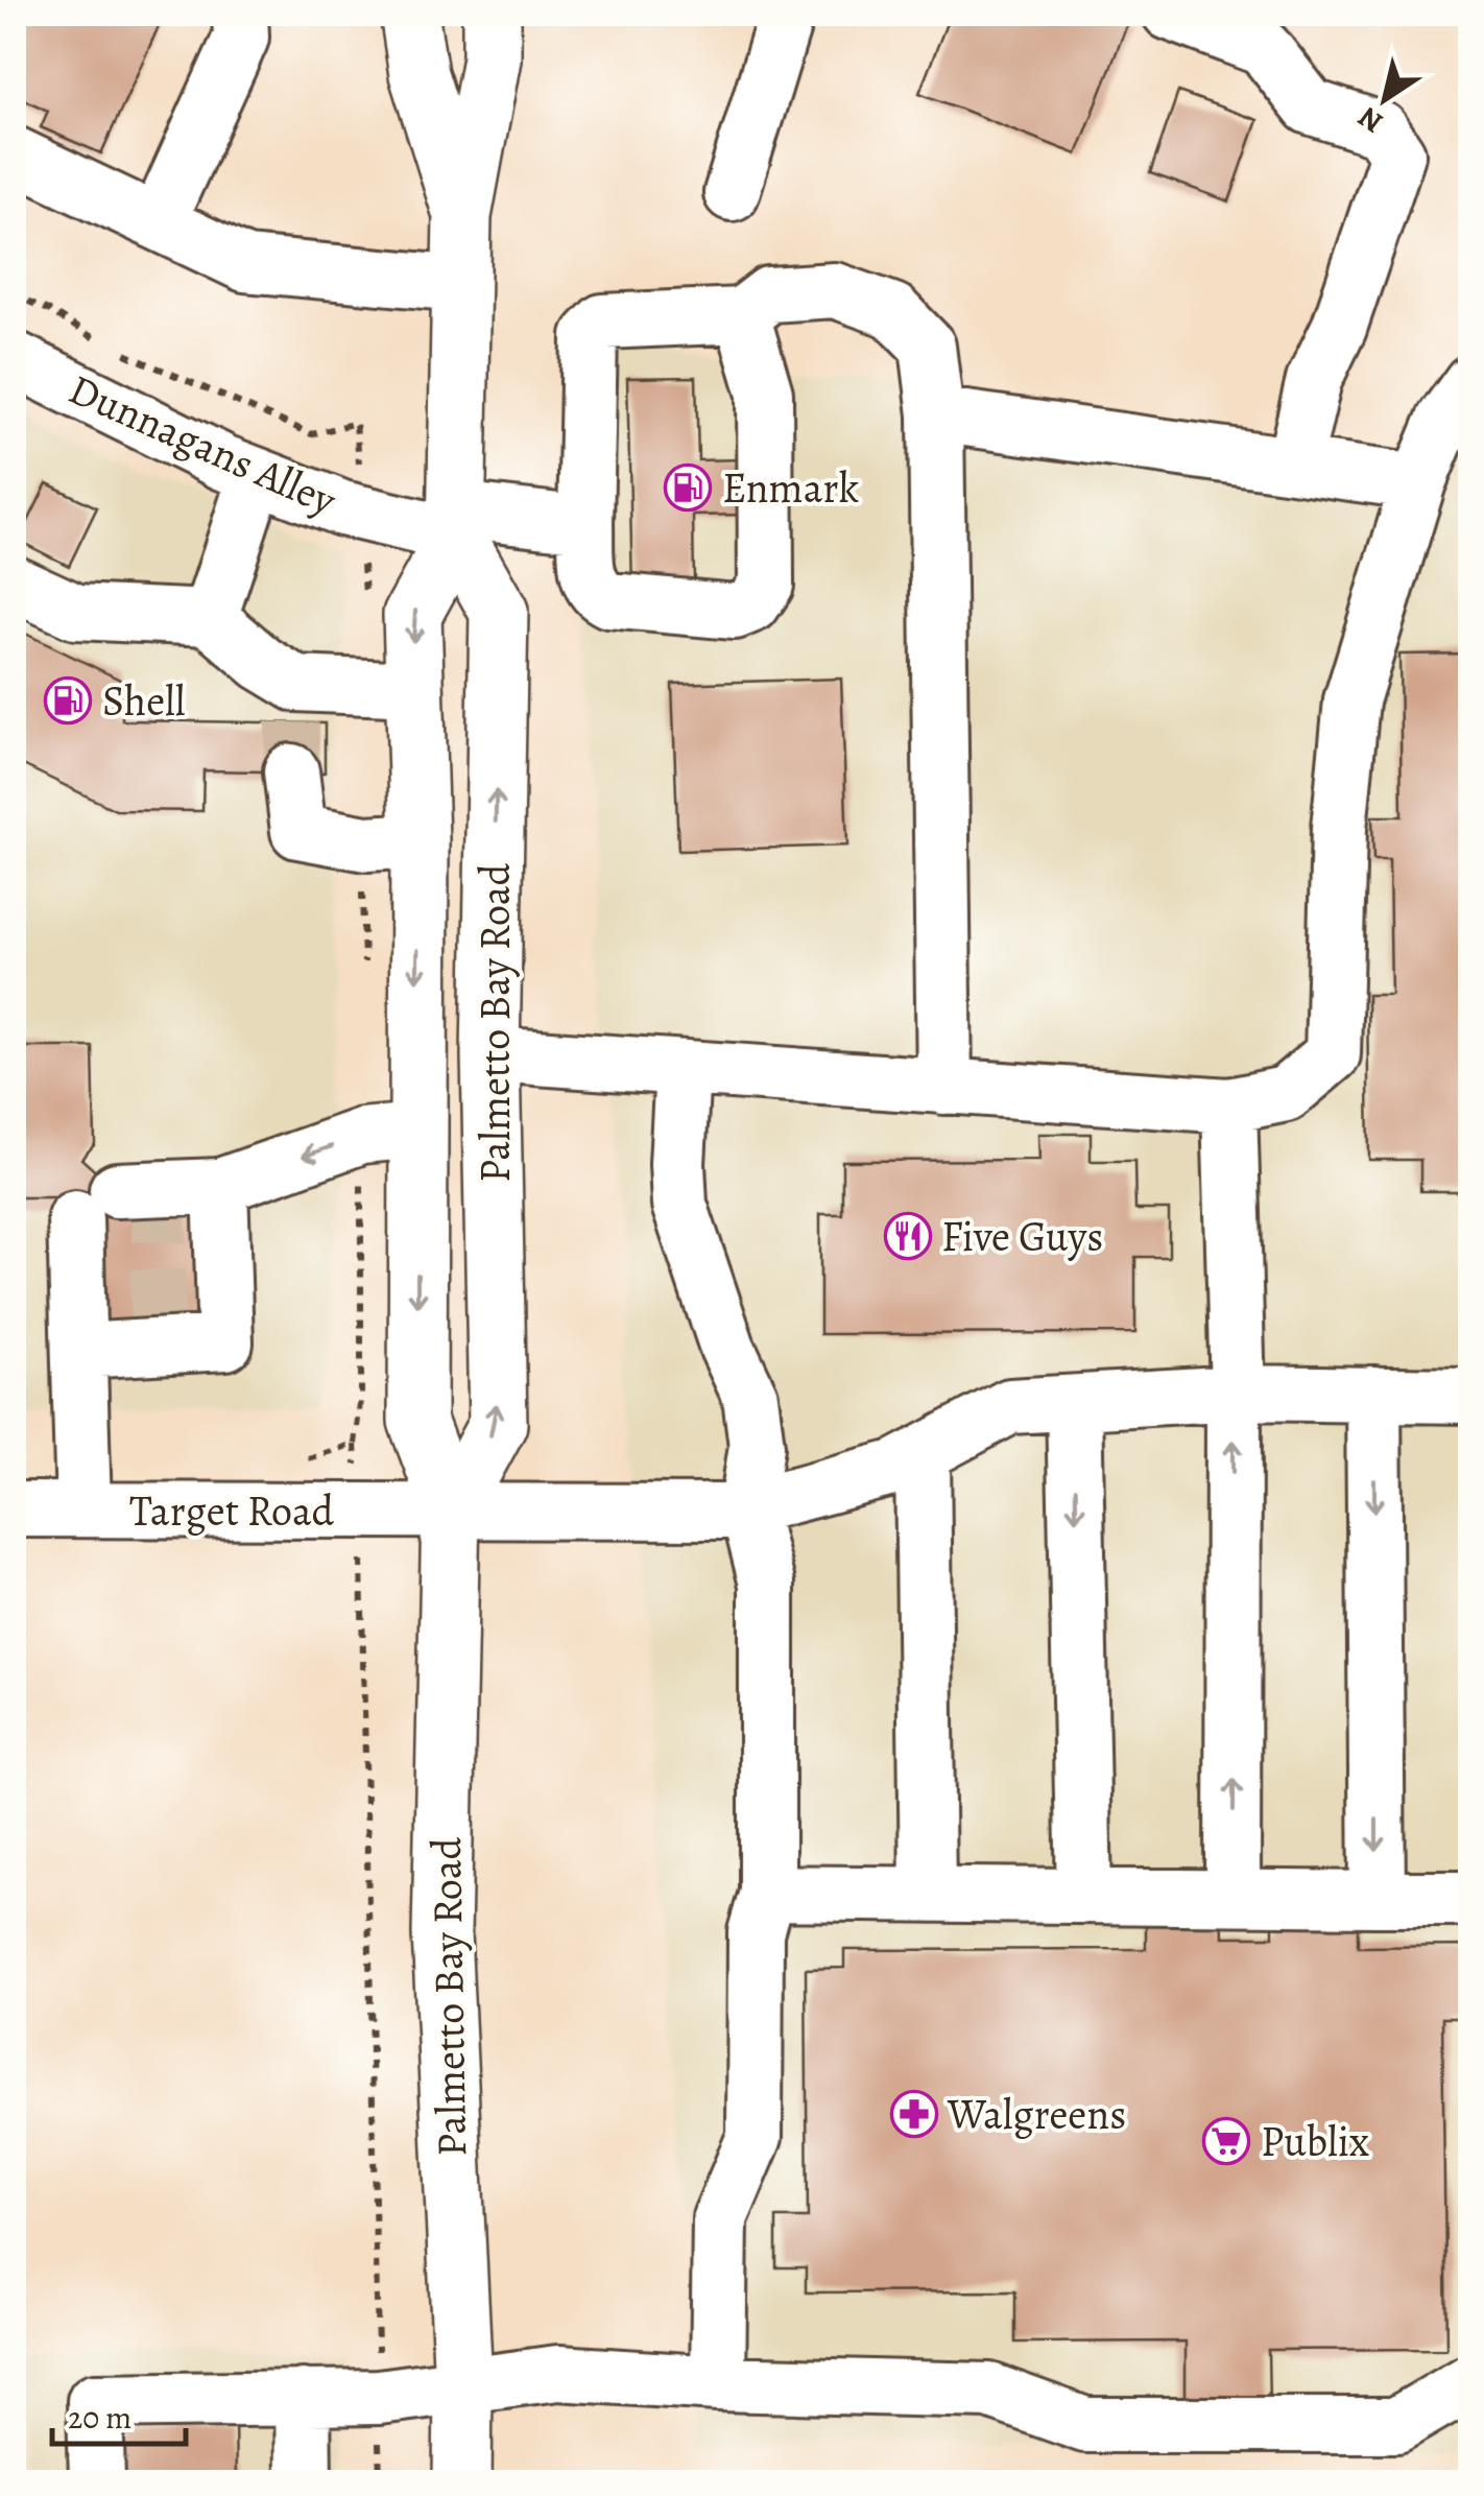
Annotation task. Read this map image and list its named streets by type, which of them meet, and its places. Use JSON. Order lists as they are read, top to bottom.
{
  "streets": {
    "highway": ["Palmetto Bay Road"],
    "street": ["Dunnagans Alley", "Target Road"]
  },
  "crossings": [
    ["Dunnagans Alley", "Palmetto Bay Road"],
    ["Palmetto Bay Road", "Target Road"]
  ],
  "places": {
    "fuel station": ["Enmark", "Shell"],
    "restaurant": ["Five Guys"],
    "pharmacy": ["Walgreens"],
    "supermarket": ["Publix"]
  },
  "scale_bar": "20 m",
  "north": "bottom left"
}
